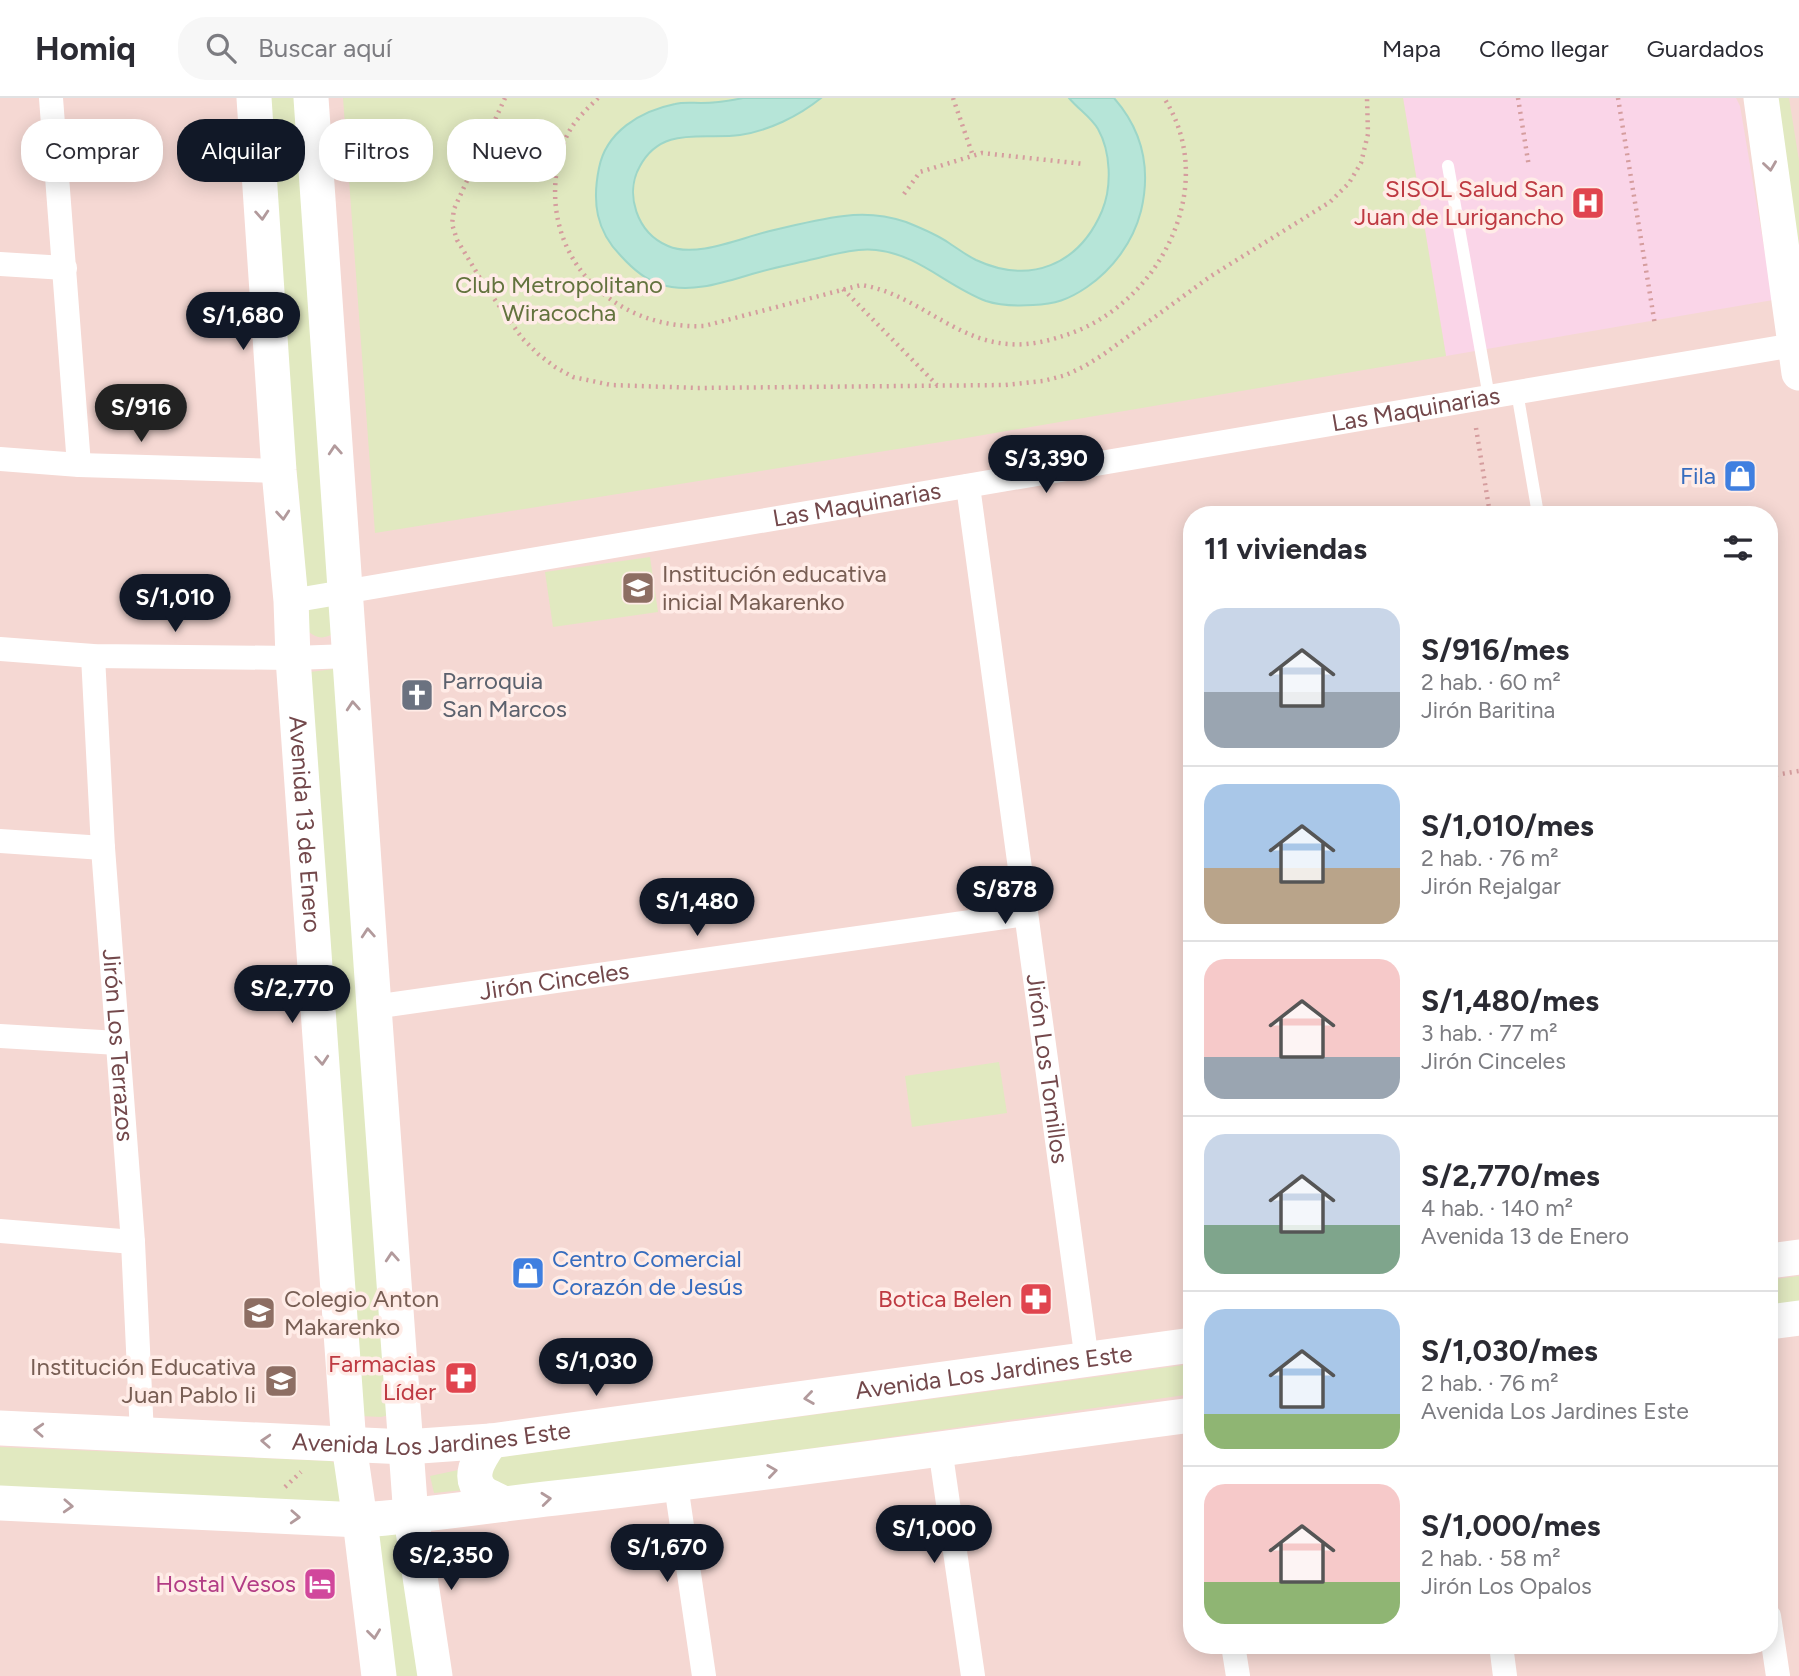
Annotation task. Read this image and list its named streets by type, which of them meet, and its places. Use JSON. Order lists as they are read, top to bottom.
{
  "streets": {
    "main road": ["Avenida 13 de Enero", "Avenida Los Jardines Este"],
    "street": [
      "Las Maquinarias",
      "Jirón Cinceles",
      "Jirón Los Terrazos",
      "Jirón Los Tornillos"
    ]
  },
  "crossings": [
    ["Las Maquinarias", "Avenida 13 de Enero"],
    ["Las Maquinarias", "Jirón Los Tornillos"],
    ["Avenida 13 de Enero", "Avenida Los Jardines Este"],
    ["Jirón Cinceles", "Jirón Los Tornillos"],
    ["Jirón Los Terrazos", "Avenida Los Jardines Este"],
    ["Jirón Los Tornillos", "Avenida Los Jardines Este"]
  ],
  "parks": ["Club Metropolitano Wiracocha"],
  "places": {
    "hospital": ["SISOL Salud San Juan de Lurigancho"],
    "shop": ["Fila", "Centro Comercial Corazón de Jesús"],
    "school or university": ["Institución educativa inicial Makarenko", "Colegio Anton Makarenko", "Institución Educativa Juan Pablo Ii"],
    "church": ["Parroquia San Marcos"],
    "pharmacy": ["Botica Belen", "Farmacias Líder"],
    "hotel": ["Hostal Vesos"]
  },
  "page": {
    "header": "Homiq",
    "search": "Buscar aquí",
    "nav": ["Mapa", "Cómo llegar", "Guardados"],
    "chip": [
      "Comprar",
      "Alquilar",
      "Filtros",
      "Nuevo"
    ],
    "price": [
      "S/1,680",
      "S/916",
      "S/3,390",
      "S/1,010",
      "S/878",
      "S/1,480",
      "S/2,770",
      "S/1,030",
      "S/1,000",
      "S/1,670",
      "S/2,350"
    ],
    "heading": "11 viviendas",
    "list": [
      {
        "name": "S/916/mes",
        "note": "2 hab. · 60 m² · Jirón Baritina"
      },
      {
        "name": "S/1,010/mes",
        "note": "2 hab. · 76 m² · Jirón Rejalgar"
      },
      {
        "name": "S/1,480/mes",
        "note": "3 hab. · 77 m² · Jirón Cinceles"
      },
      {
        "name": "S/2,770/mes",
        "note": "4 hab. · 140 m² · Avenida 13 de Enero"
      },
      {
        "name": "S/1,030/mes",
        "note": "2 hab. · 76 m² · Avenida Los Jardines Este"
      },
      {
        "name": "S/1,000/mes",
        "note": "2 hab. · 58 m² · Jirón Los Opalos"
      }
    ]
  }
}
